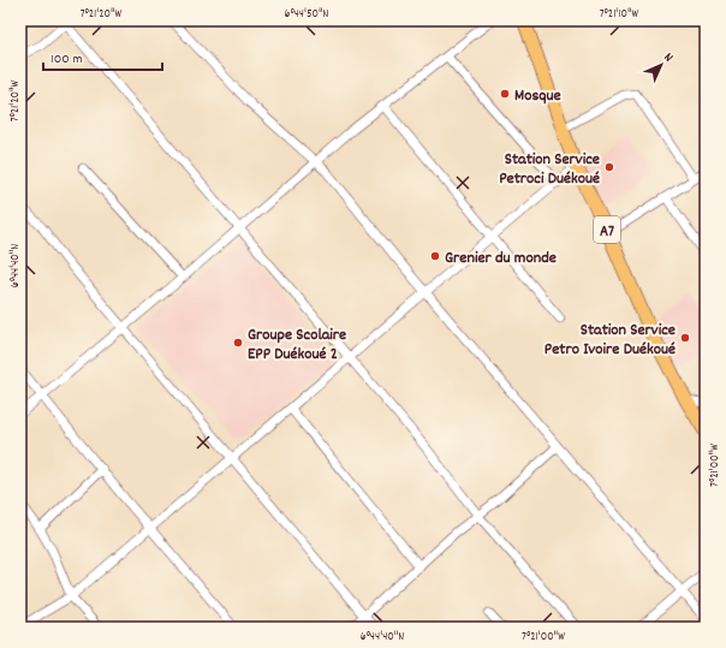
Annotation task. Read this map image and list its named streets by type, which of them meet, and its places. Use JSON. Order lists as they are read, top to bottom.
{
  "streets": {
    "main road": ["A7"]
  },
  "places": [
    "Mosque",
    "Station Service Petroci Duékoué",
    "Grenier du monde",
    "Station Service Petro Ivoire Duékoué",
    "Groupe Scolaire EPP Duékoué 2"
  ],
  "scale_bar": "100 m",
  "north": "top right",
  "coordinates": [
    "7°21'20\"W",
    "6°44'50\"N",
    "7°21'10\"W",
    "6°44'40\"N",
    "7°21'00\"W"
  ]
}
